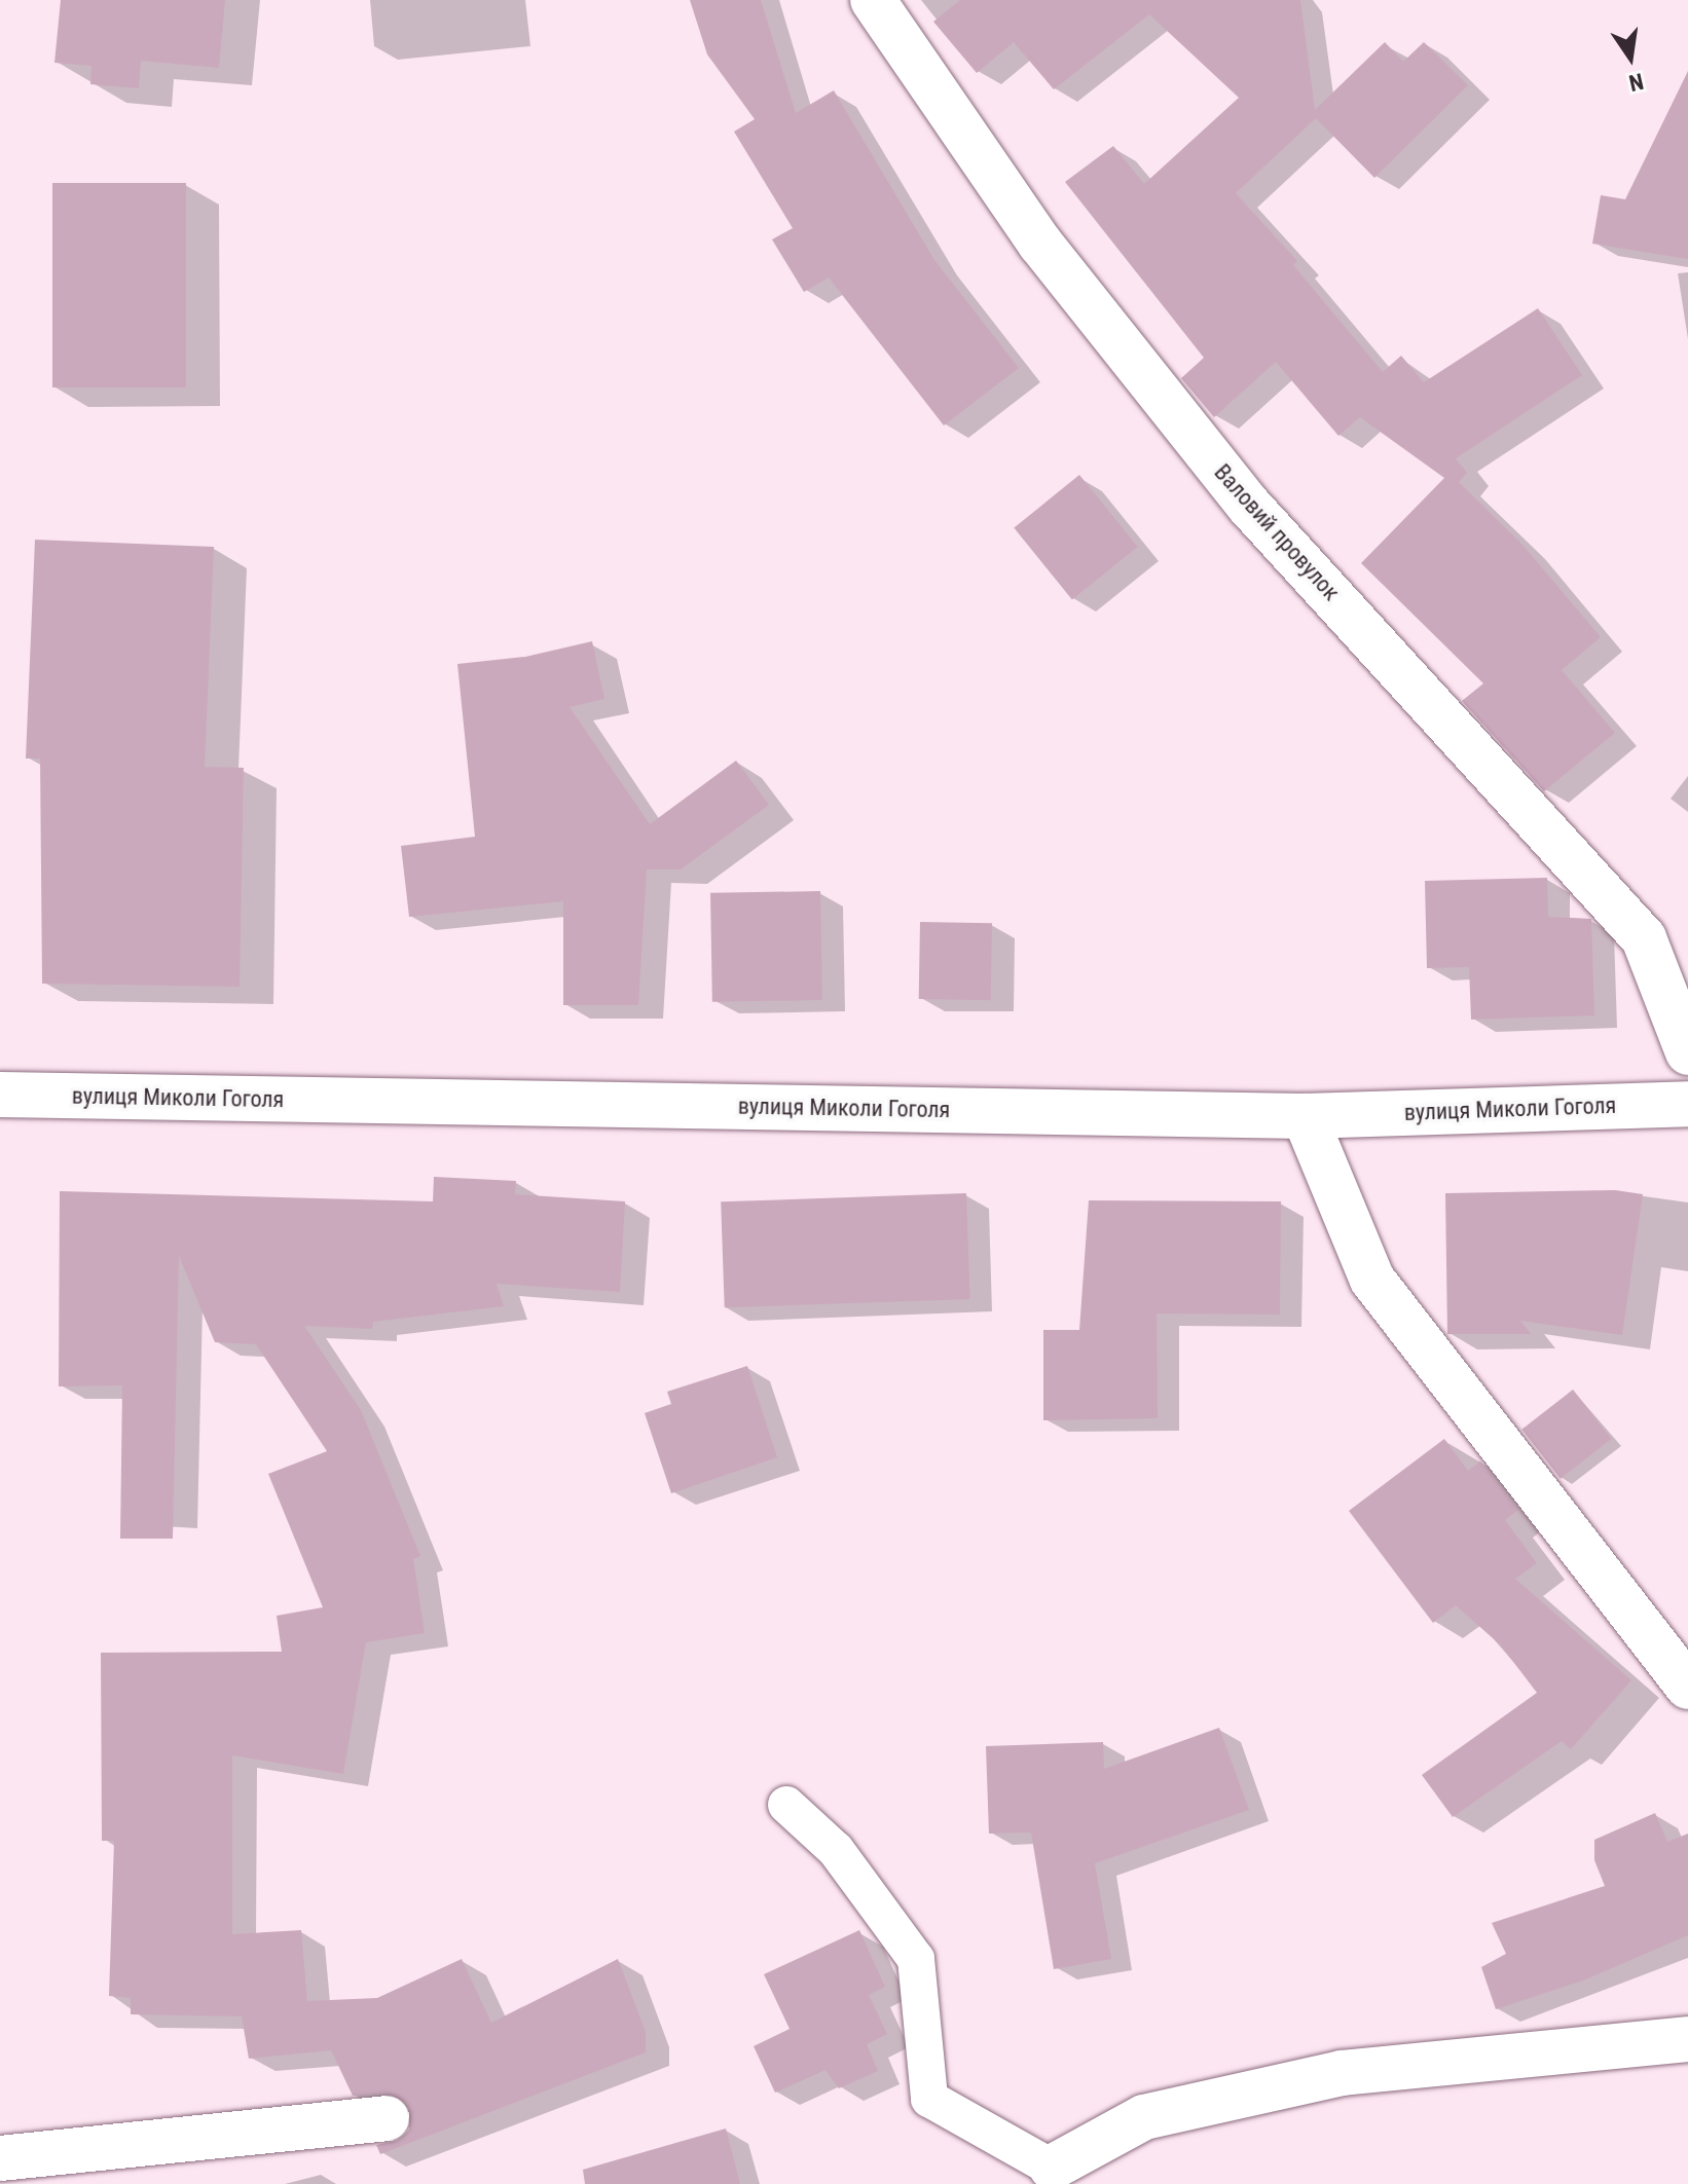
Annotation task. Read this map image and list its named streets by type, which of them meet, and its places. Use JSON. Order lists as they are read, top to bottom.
{
  "streets": {
    "street": ["Валовий провулок", "вулиця Миколи Гоголя"]
  },
  "north": "bottom"
}
